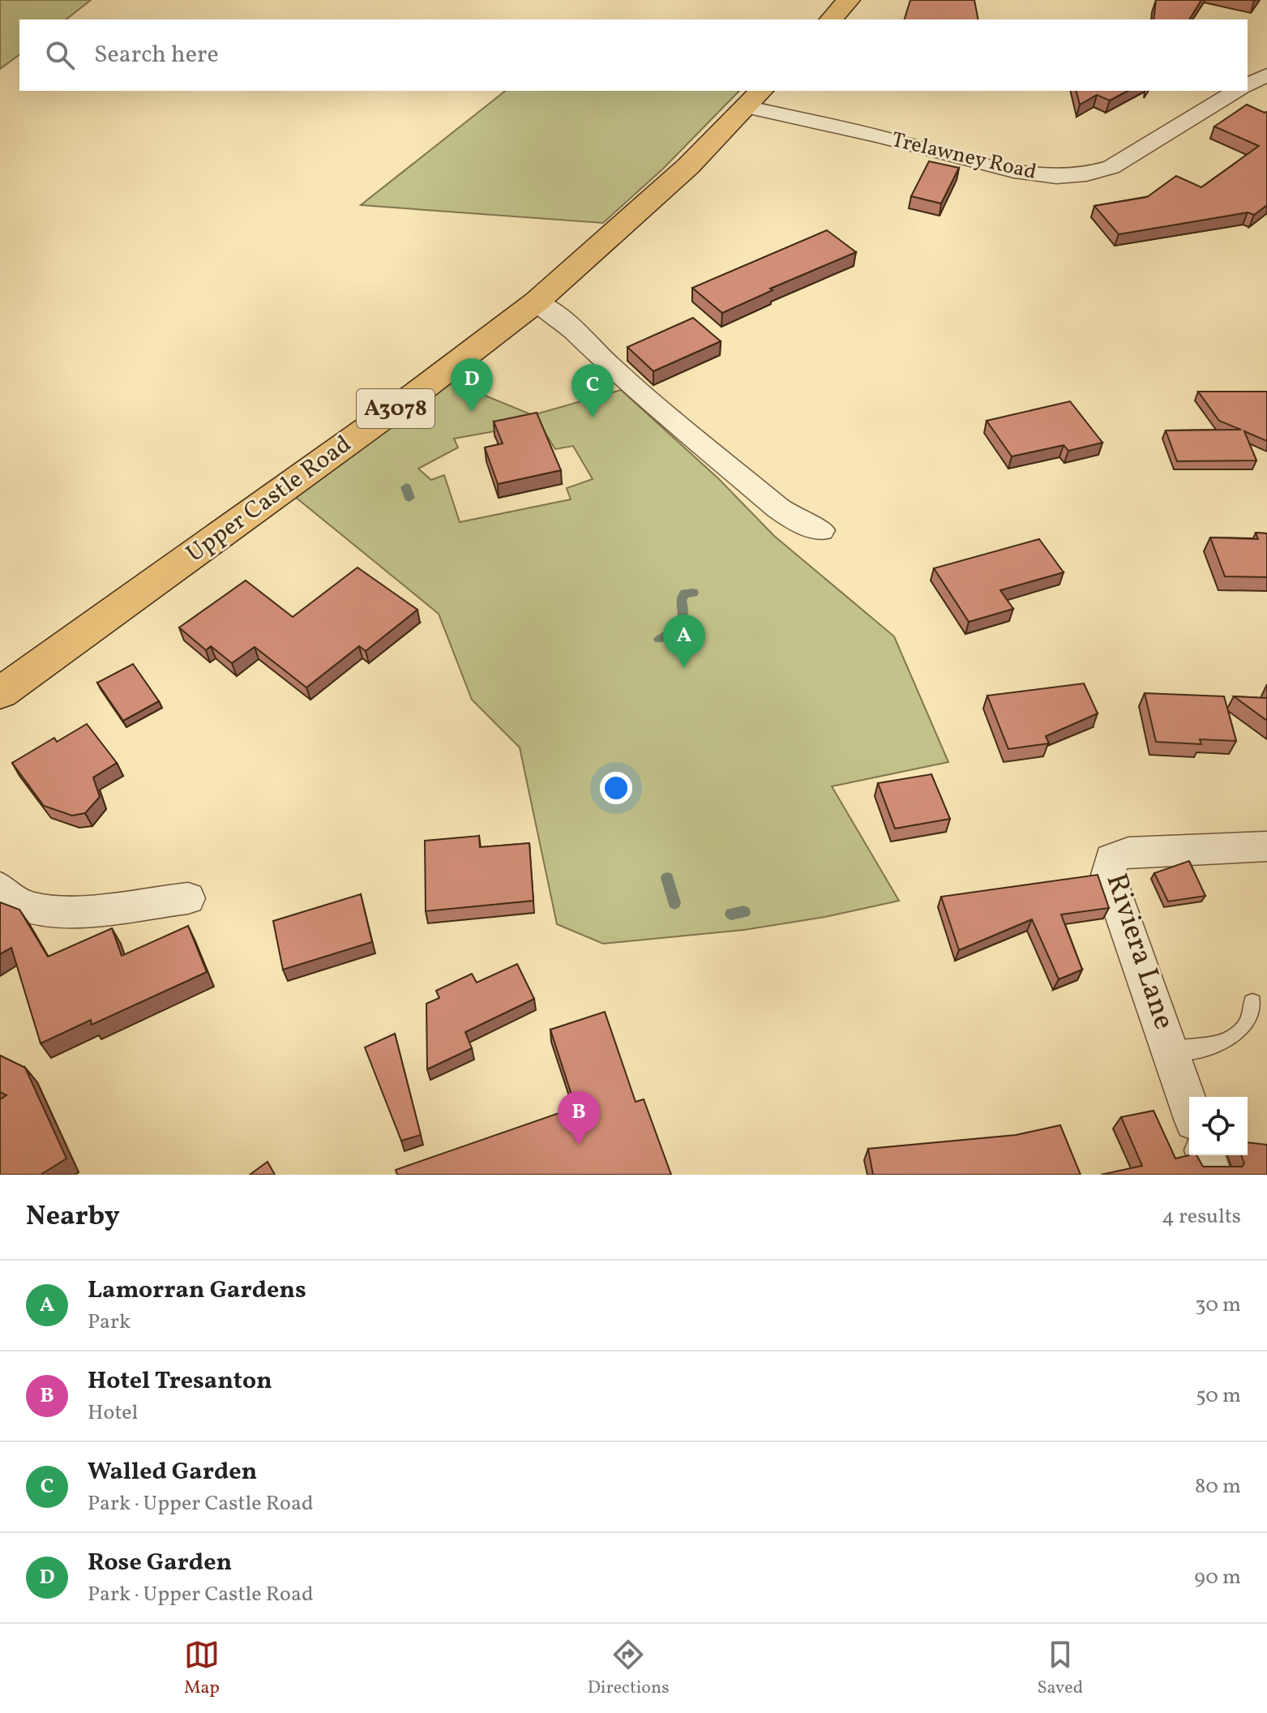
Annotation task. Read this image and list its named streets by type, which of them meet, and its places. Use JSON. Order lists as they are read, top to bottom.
{
  "streets": {
    "main road": ["A3078", "Upper Castle Road"],
    "street": ["Trelawney Road", "Riviera Lane"]
  },
  "crossings": [
    ["Trelawney Road", "Upper Castle Road"]
  ],
  "page": {
    "search": "Search here",
    "pins": [
      "D",
      "C",
      "A",
      "B"
    ],
    "heading": ["Nearby", "4 results"],
    "list": [
      {
        "mark": "A",
        "name": "Lamorran Gardens",
        "note": "Park",
        "value": "30 m"
      },
      {
        "mark": "B",
        "name": "Hotel Tresanton",
        "note": "Hotel",
        "value": "50 m"
      },
      {
        "mark": "C",
        "name": "Walled Garden",
        "note": "Park · Upper Castle Road",
        "value": "80 m"
      },
      {
        "mark": "D",
        "name": "Rose Garden",
        "note": "Park · Upper Castle Road",
        "value": "90 m"
      }
    ],
    "nav": ["Map", "Directions", "Saved"]
  }
}
